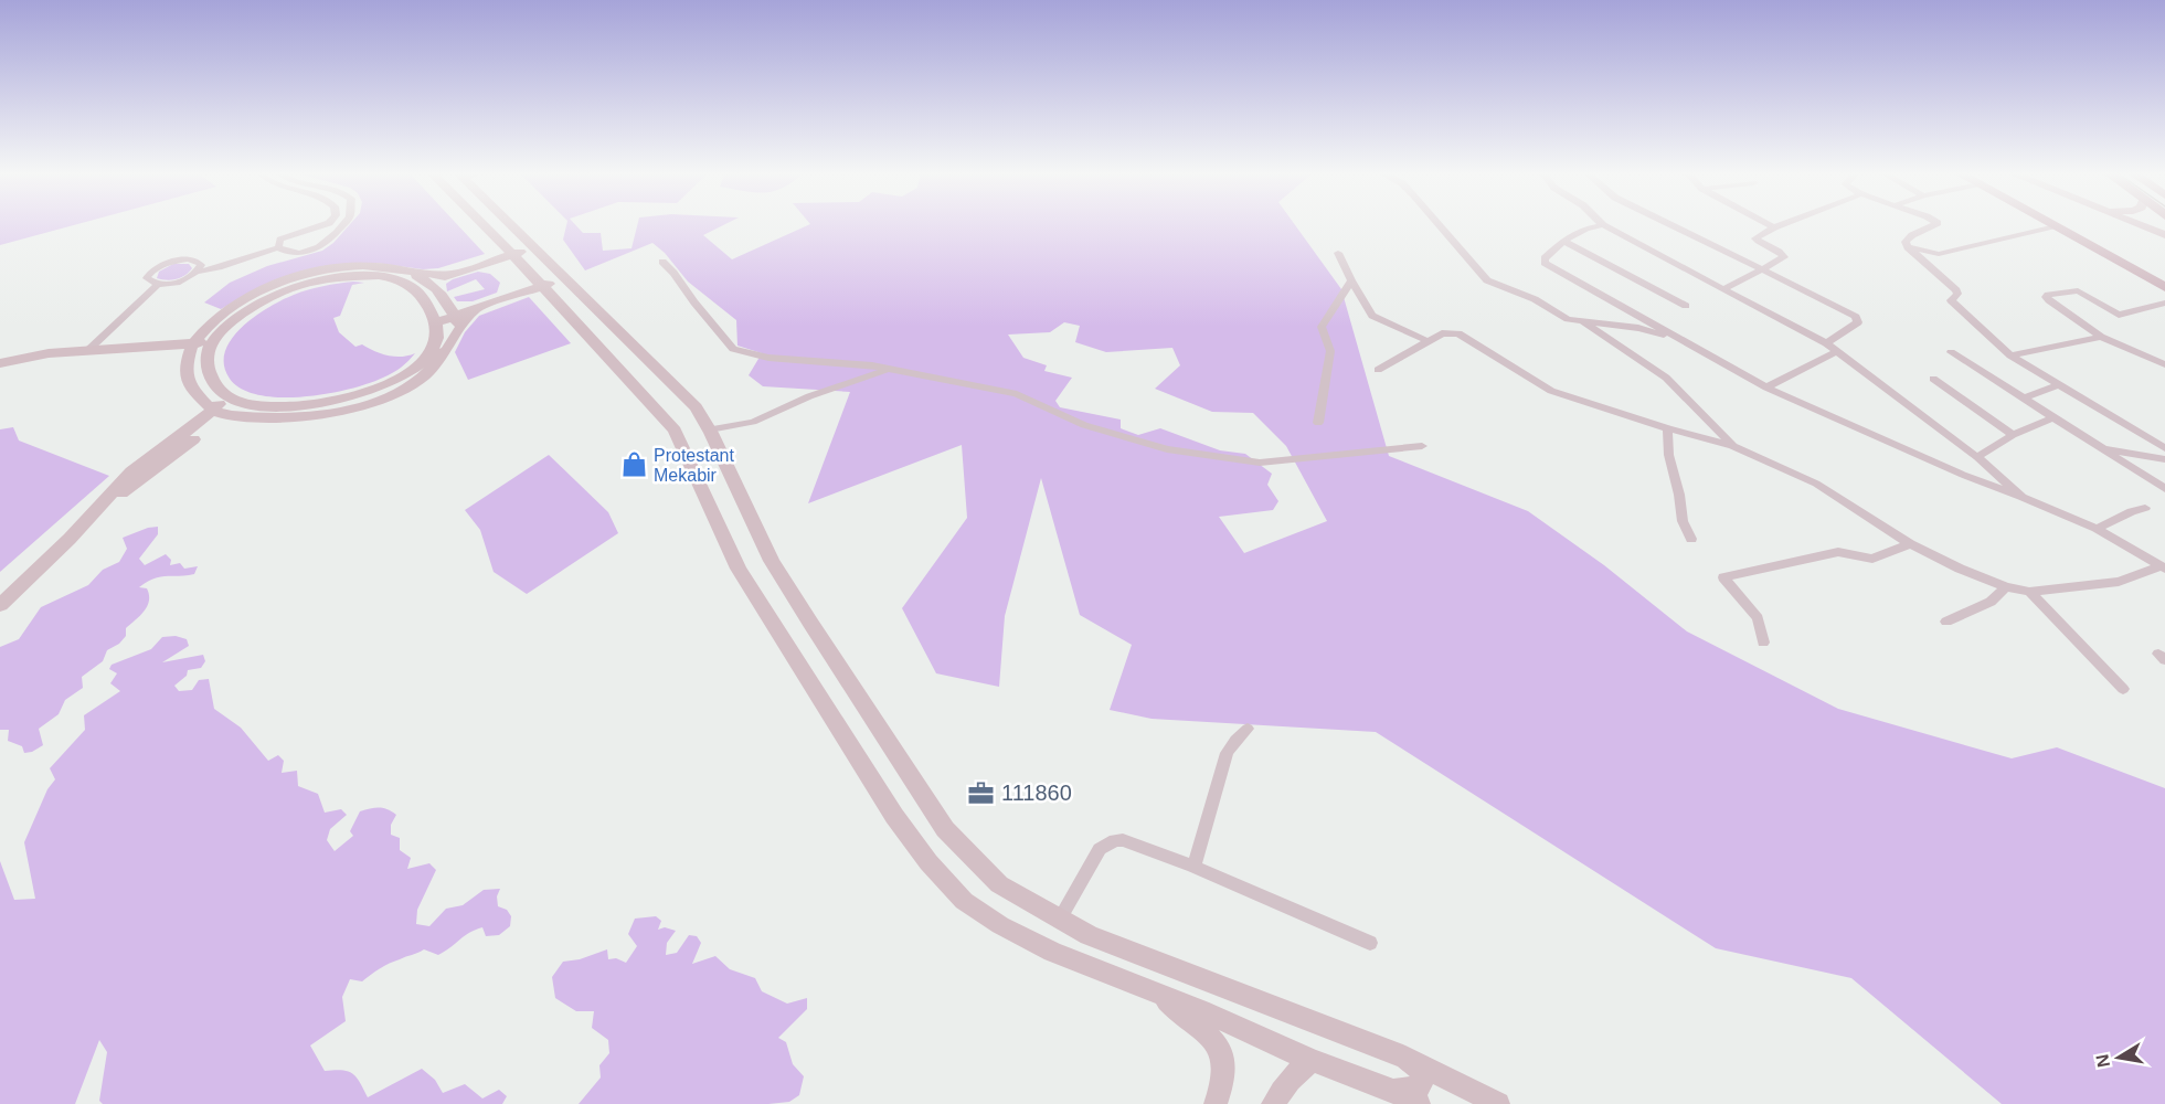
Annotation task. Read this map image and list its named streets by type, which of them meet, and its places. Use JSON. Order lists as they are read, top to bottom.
{
  "places": {
    "shop": ["Protestant Mekabir"],
    "office": ["111860"]
  },
  "north": "left"
}
